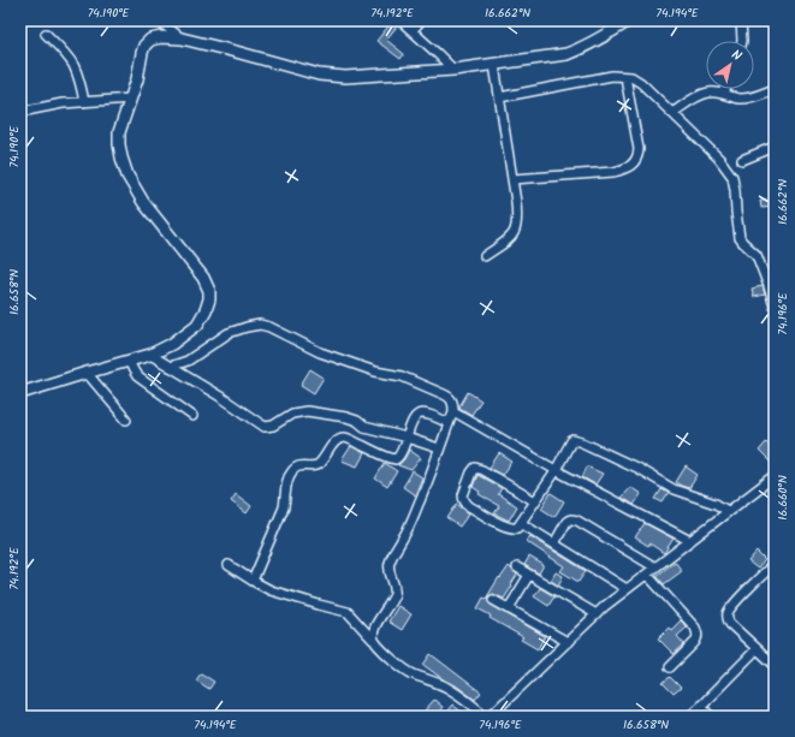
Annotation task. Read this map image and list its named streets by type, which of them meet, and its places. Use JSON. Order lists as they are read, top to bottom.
{
  "north": "top right",
  "coordinates": [
    "74.190°E",
    "74.192°E",
    "16.662°N",
    "74.194°E",
    "16.658°N",
    "74.196°E",
    "16.660°N"
  ]
}
